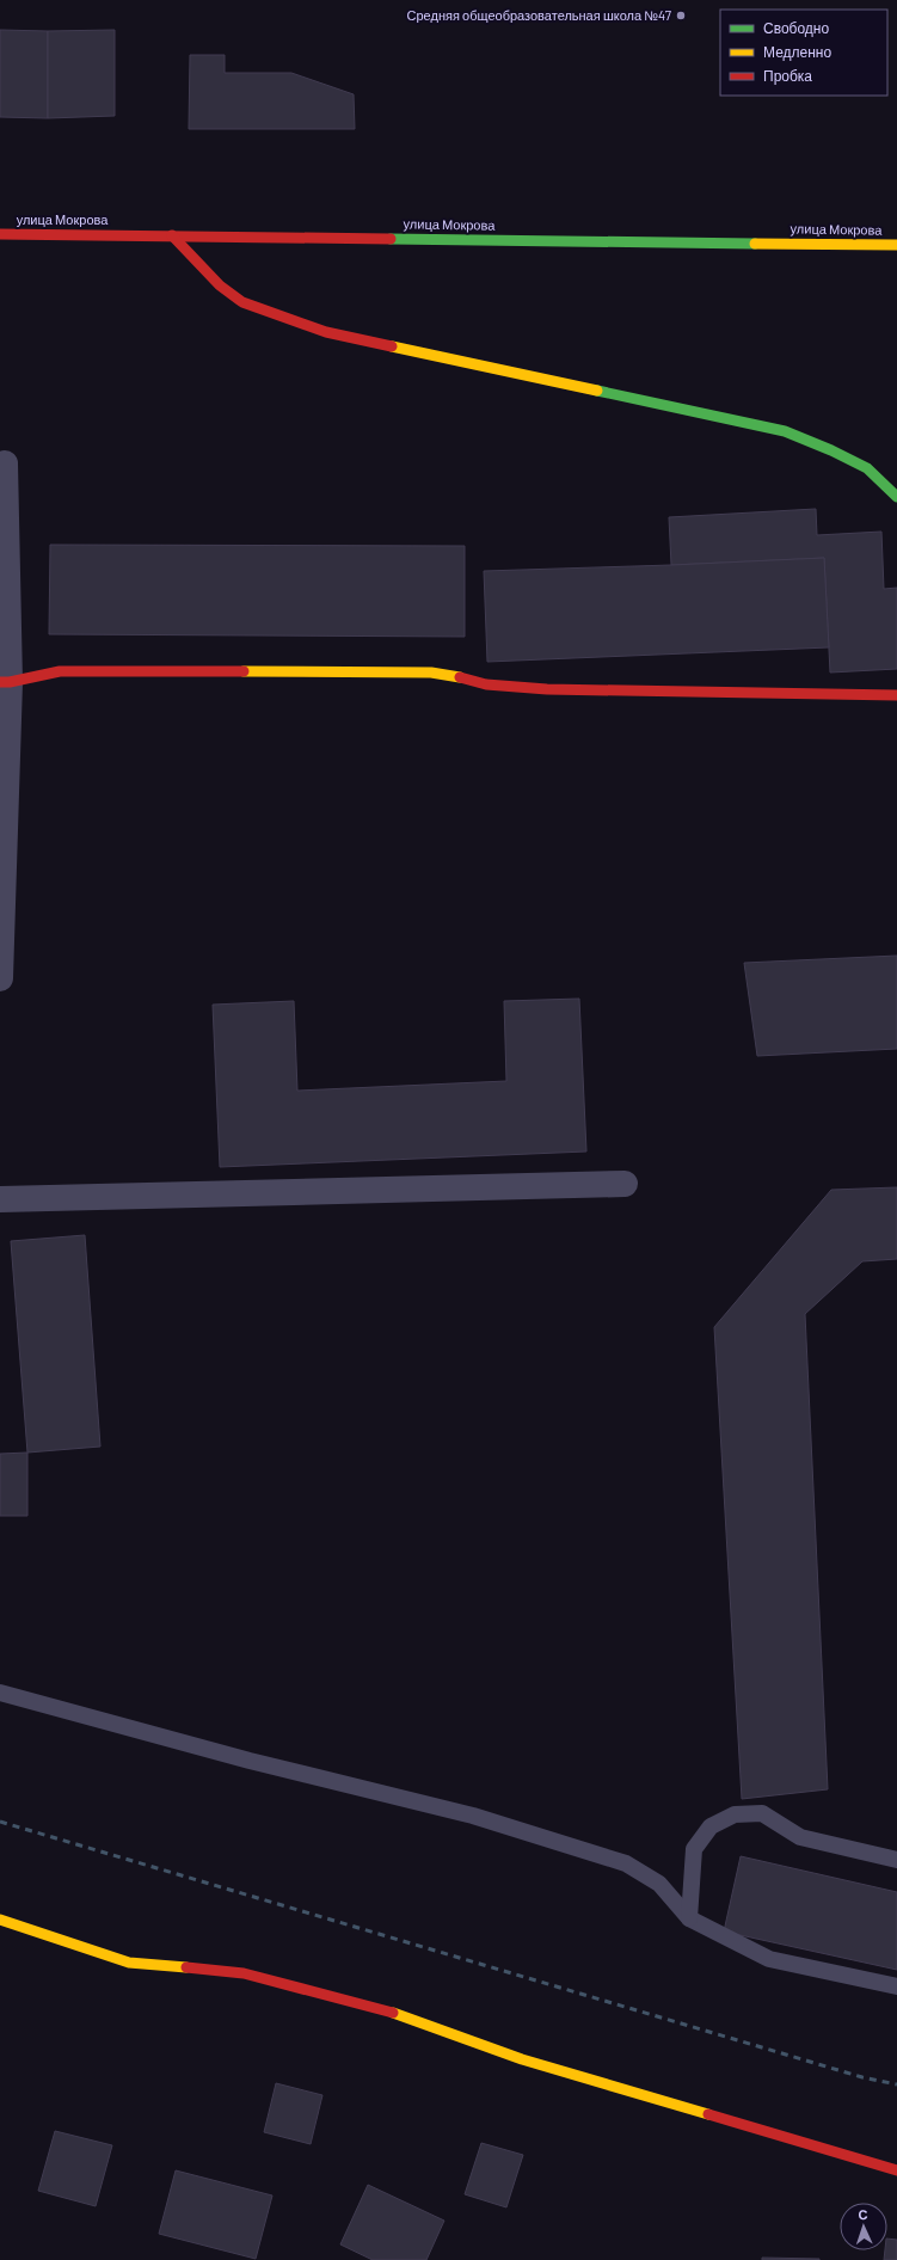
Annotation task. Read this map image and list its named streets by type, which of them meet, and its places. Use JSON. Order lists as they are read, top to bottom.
{
  "streets": {
    "street": ["улица Мокрова"]
  },
  "places": ["Средняя общеобразовательная школа №47"],
  "legend": ["Свободно", "Медленно", "Пробка"],
  "north": "top"
}
